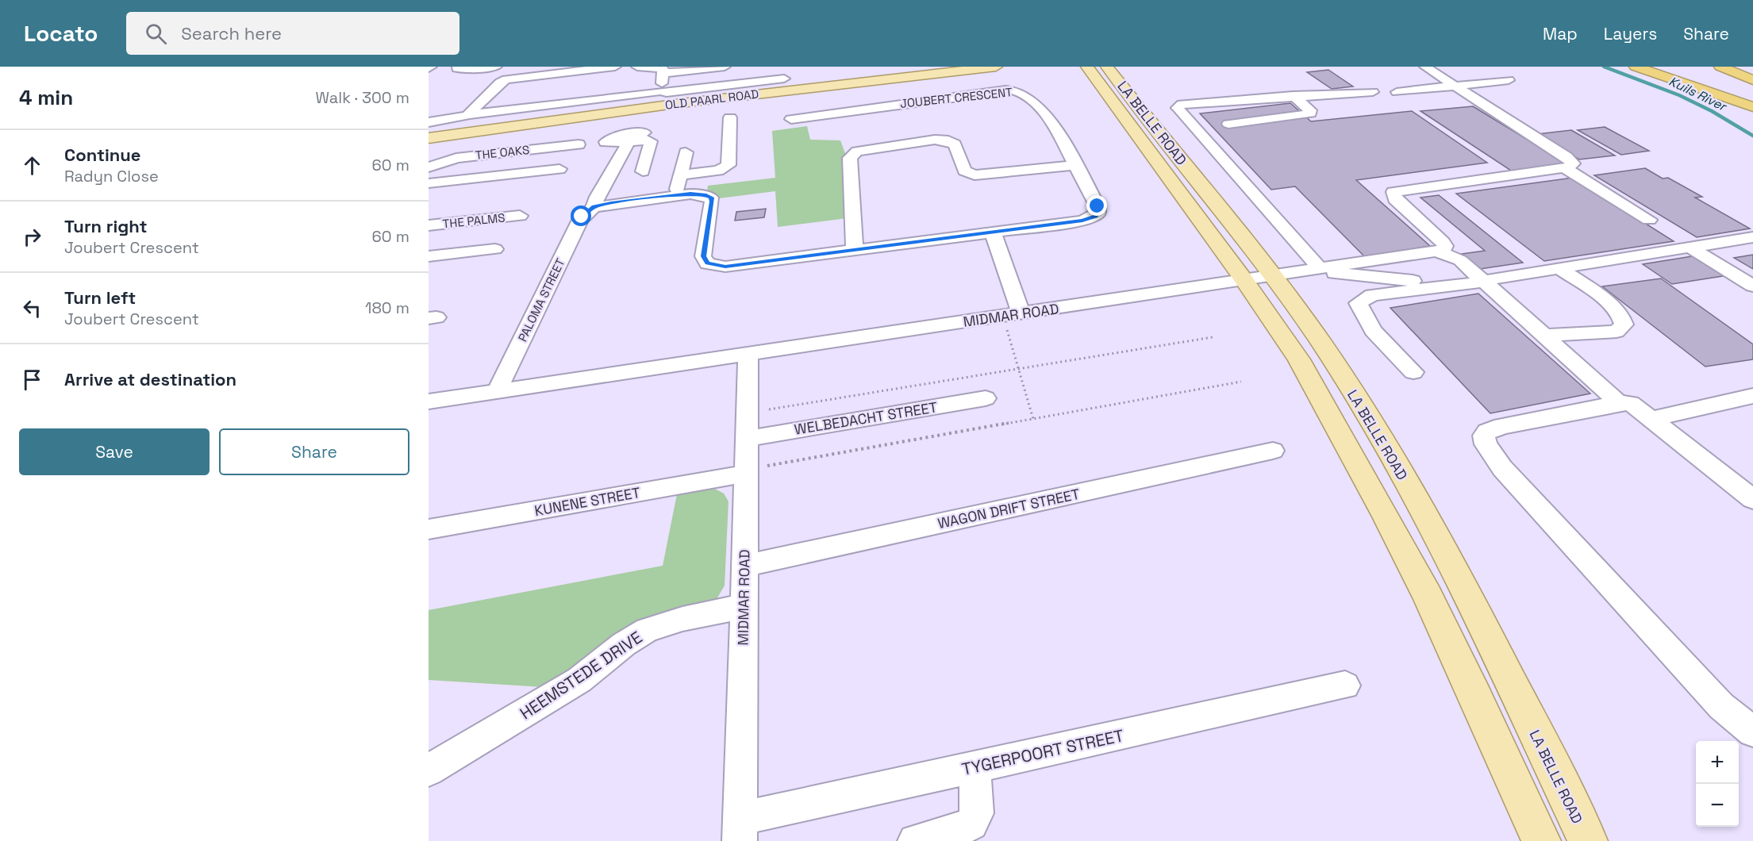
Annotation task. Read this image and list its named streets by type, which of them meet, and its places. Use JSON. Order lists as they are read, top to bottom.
{
  "streets": {
    "main road": ["OLD PAARL ROAD", "LA BELLE ROAD"],
    "street": [
      "JOUBERT CRESCENT",
      "THE OAKS",
      "THE PALMS",
      "PALOMA STREET",
      "MIDMAR ROAD",
      "WELBEDACHT STREET",
      "KUNENE STREET",
      "WAGON DRIFT STREET",
      "HEEMSTEDE DRIVE",
      "TYGERPOORT STREET"
    ]
  },
  "crossings": [
    ["LA BELLE ROAD", "MIDMAR ROAD"],
    ["PALOMA STREET", "MIDMAR ROAD"],
    ["MIDMAR ROAD", "WELBEDACHT STREET"],
    ["MIDMAR ROAD", "KUNENE STREET"],
    ["MIDMAR ROAD", "WAGON DRIFT STREET"],
    ["MIDMAR ROAD", "HEEMSTEDE DRIVE"],
    ["MIDMAR ROAD", "TYGERPOORT STREET"]
  ],
  "water": ["Kuils River"],
  "page": {
    "header": "Locato",
    "search": "Search here",
    "nav": ["Map", "Layers", "Share"],
    "heading": ["4 min", "Walk · 300 m"],
    "list": [
      ["Continue", "Radyn Close", "60 m"],
      ["Turn right", "Joubert Crescent", "60 m"],
      ["Turn left", "Joubert Crescent", "180 m"],
      "Arrive at destination"
    ],
    "buttons": ["Save", "Share"],
    "map_buttons": ["+", "−"]
  }
}
